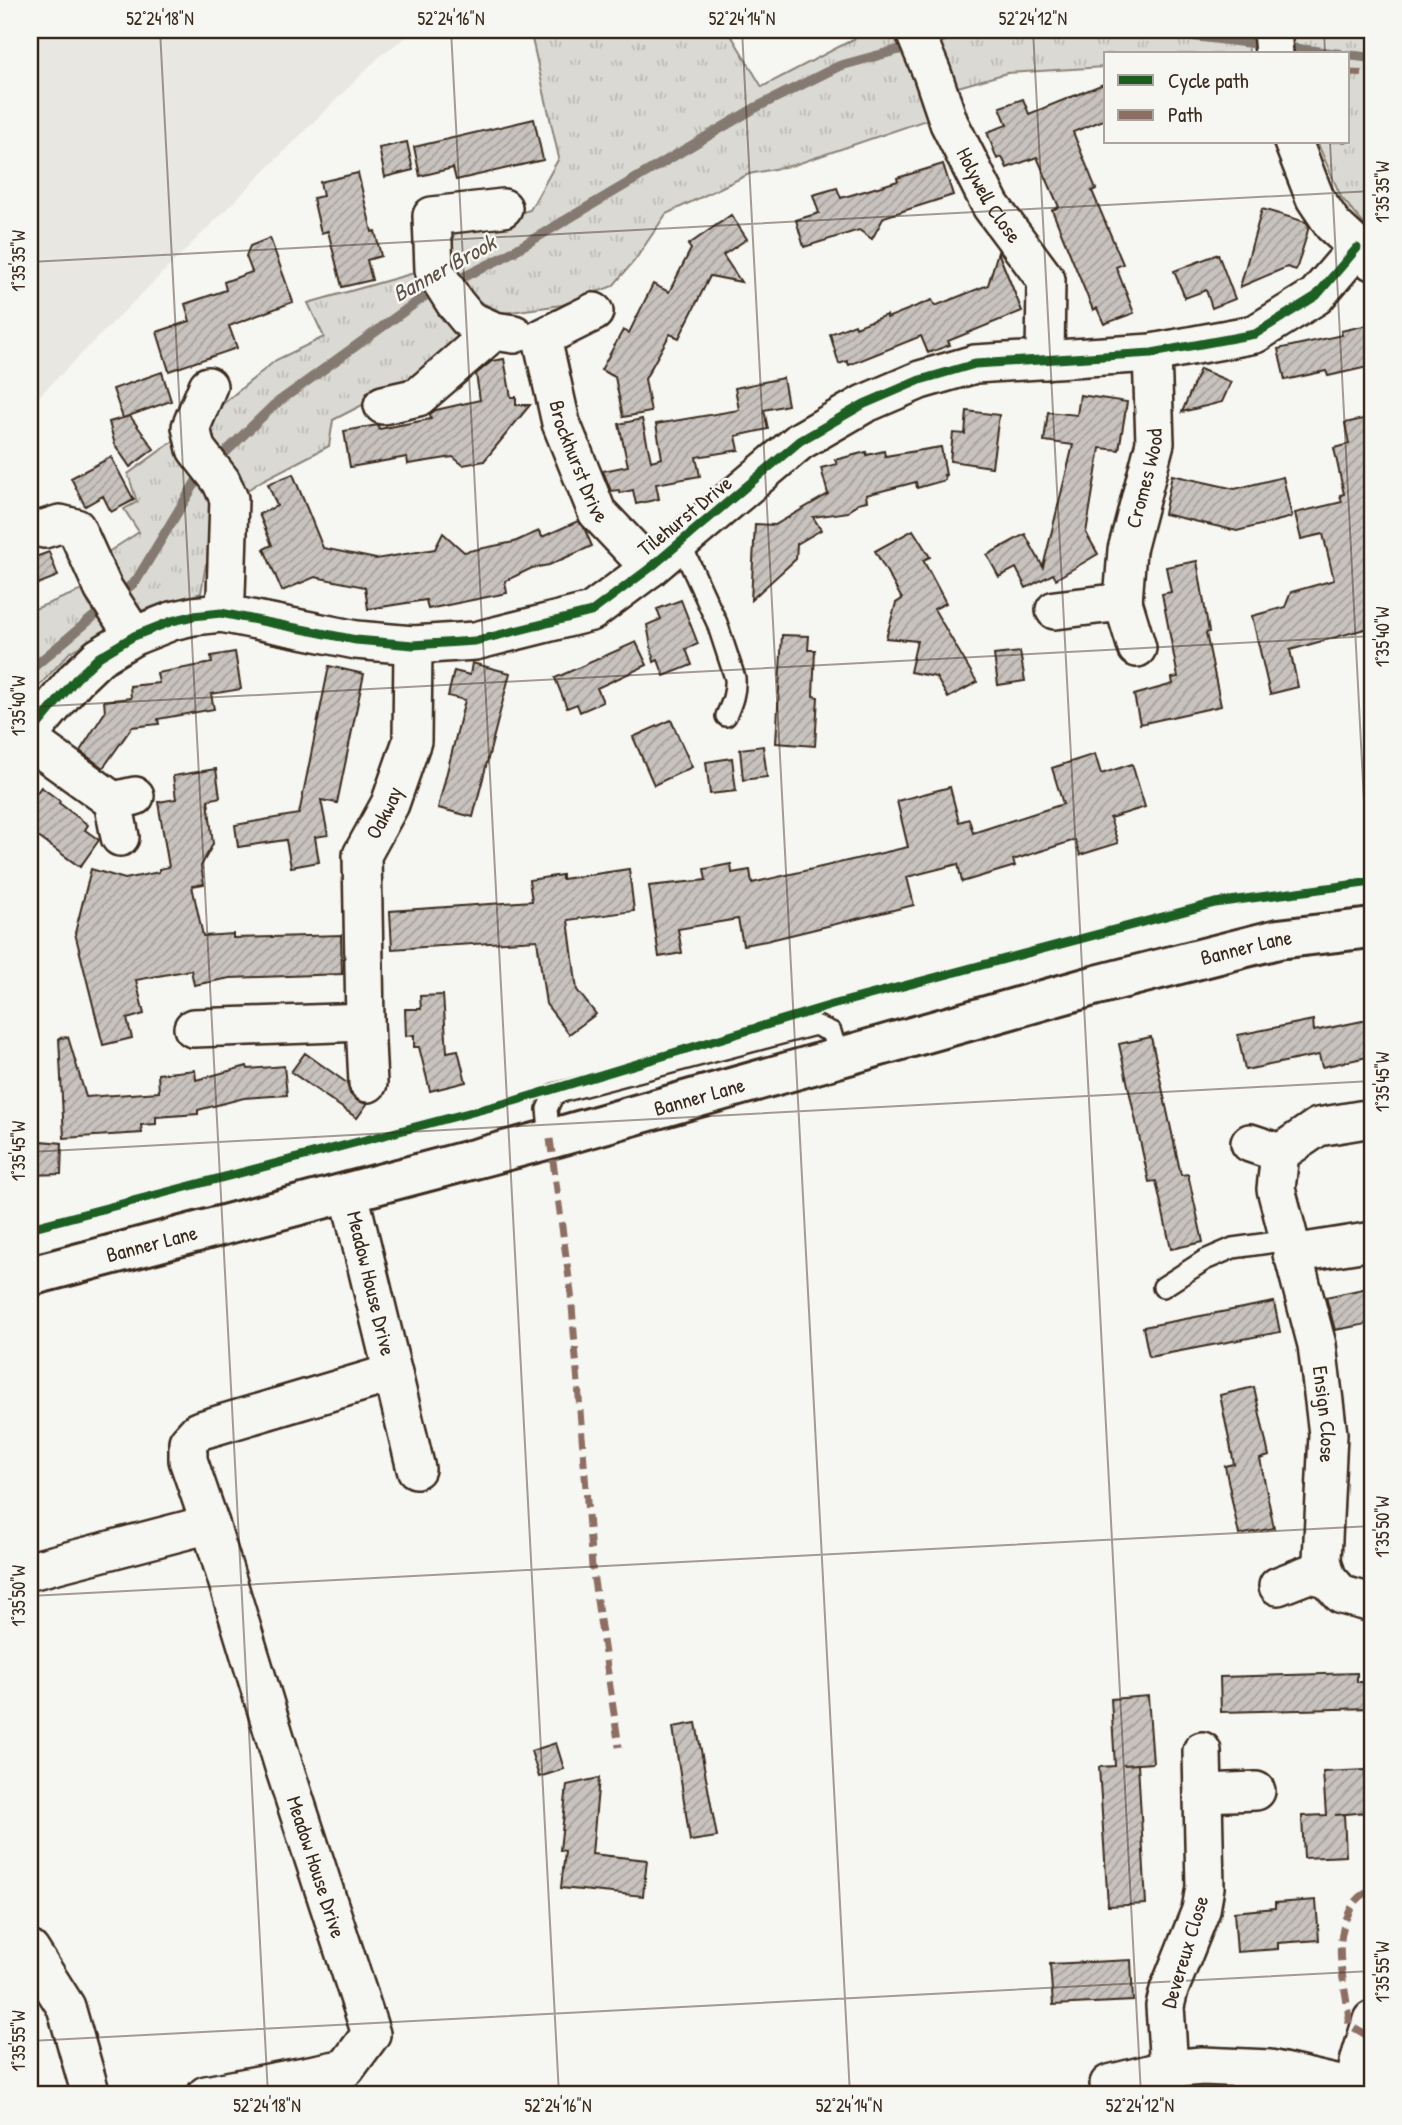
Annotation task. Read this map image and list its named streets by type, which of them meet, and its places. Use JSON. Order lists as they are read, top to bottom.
{
  "streets": {
    "street": [
      "Holywell Close",
      "Brockhurst Drive",
      "Cromes Wood",
      "Tilehurst Drive",
      "Oakway",
      "Banner Lane",
      "Meadow House Drive",
      "Ensign Close",
      "Devereux Close"
    ]
  },
  "crossings": [
    ["Holywell Close", "Tilehurst Drive"],
    ["Brockhurst Drive", "Tilehurst Drive"],
    ["Cromes Wood", "Tilehurst Drive"],
    ["Tilehurst Drive", "Oakway"],
    ["Banner Lane", "Meadow House Drive"]
  ],
  "water": ["Banner Brook"],
  "legend": ["Cycle path", "Path"],
  "coordinates": [
    "52°24'18\"N",
    "52°24'16\"N",
    "52°24'14\"N",
    "52°24'12\"N",
    "1°35'35\"W",
    "1°35'40\"W",
    "1°35'45\"W",
    "1°35'50\"W",
    "1°35'55\"W"
  ]
}
